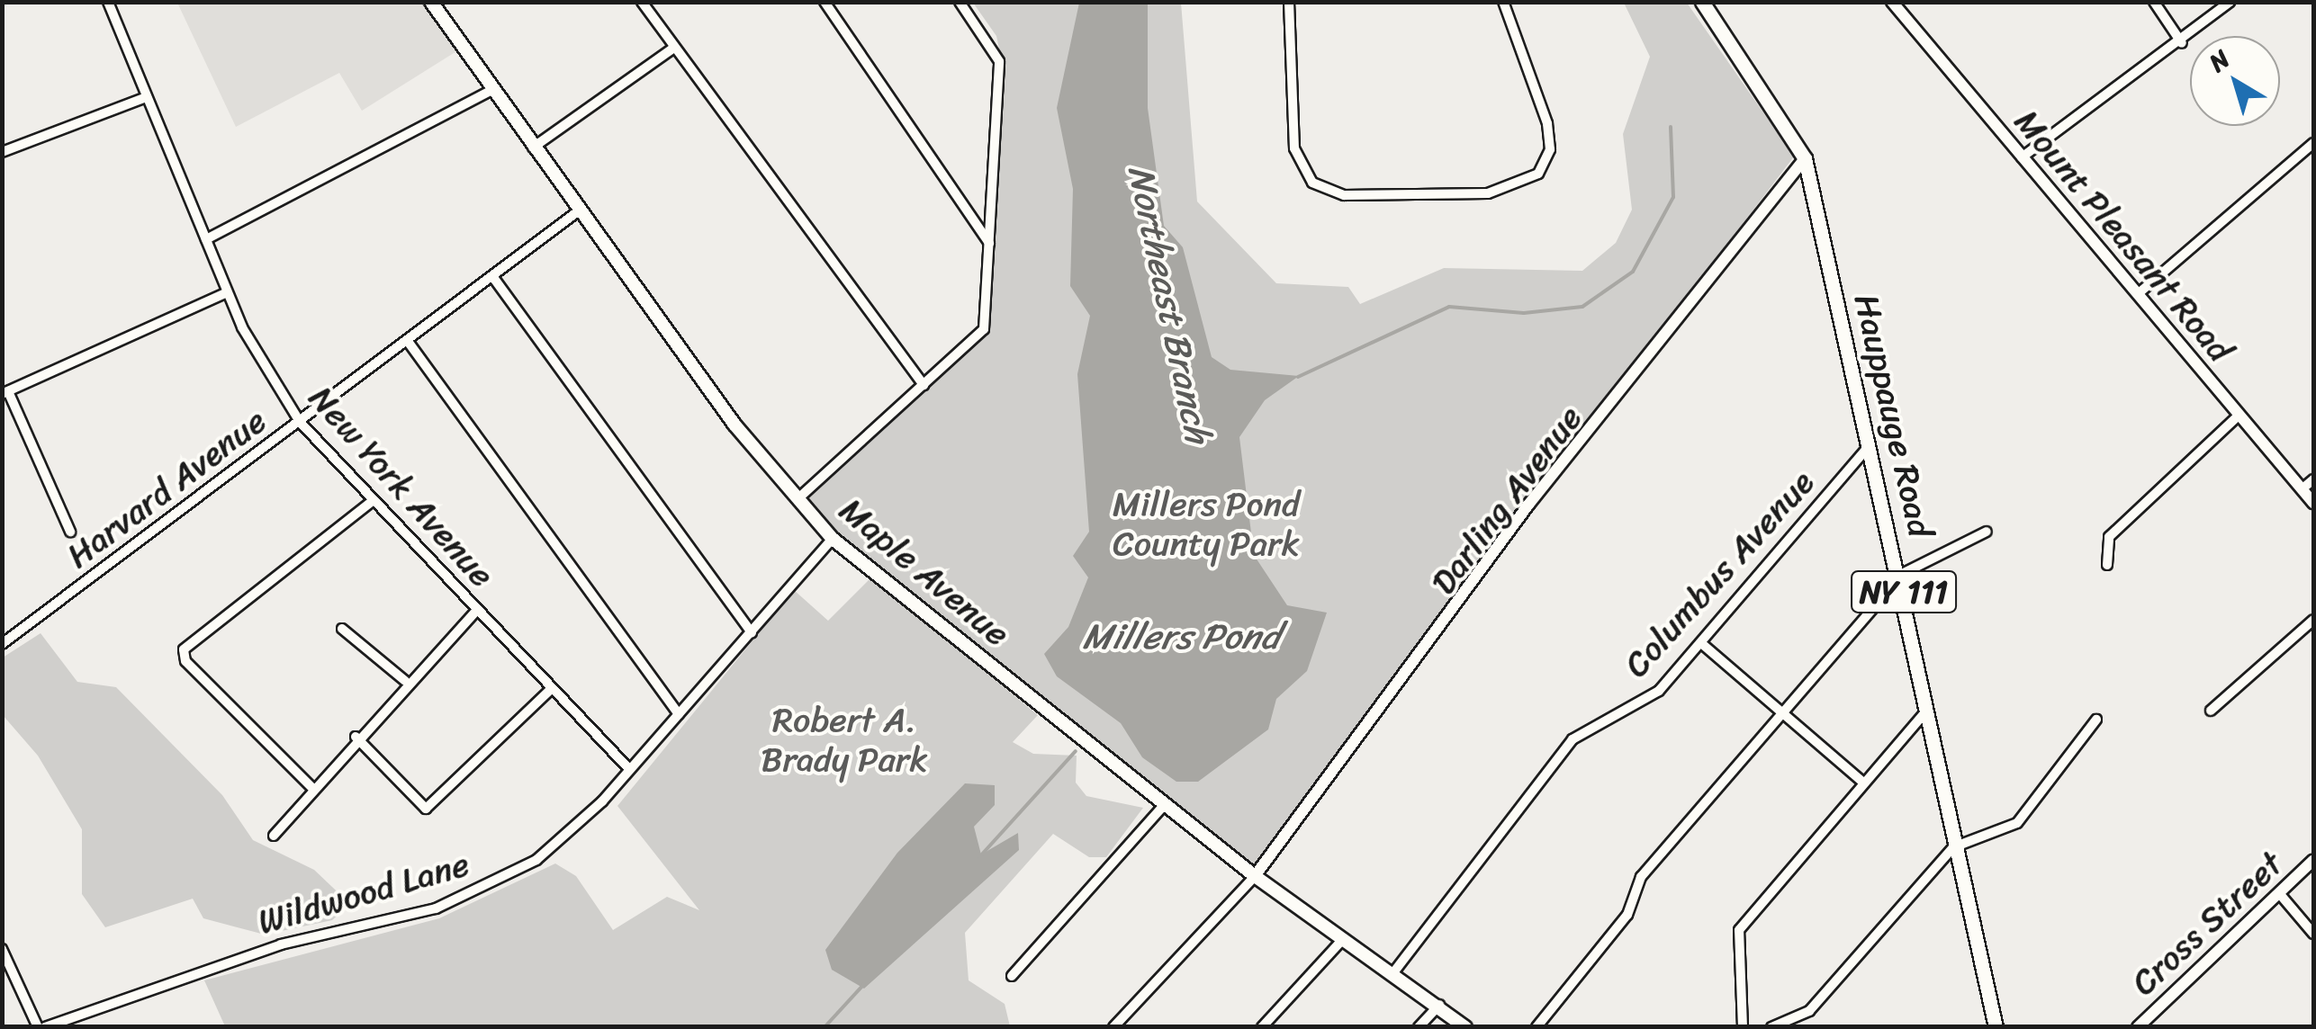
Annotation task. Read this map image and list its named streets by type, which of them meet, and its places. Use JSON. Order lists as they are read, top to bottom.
{
  "streets": {
    "main road": ["Hauppauge Road", "Maple Avenue", "NY 111"],
    "street": [
      "Mount Pleasant Road",
      "New York Avenue",
      "Harvard Avenue",
      "Darling Avenue",
      "Columbus Avenue",
      "Wildwood Lane",
      "Cross Street"
    ]
  },
  "crossings": [
    ["Hauppauge Road", "Darling Avenue"],
    ["Hauppauge Road", "Columbus Avenue"],
    ["New York Avenue", "Harvard Avenue"],
    ["New York Avenue", "Wildwood Lane"],
    ["Harvard Avenue", "Maple Avenue"],
    ["Darling Avenue", "Maple Avenue"],
    ["Maple Avenue", "Columbus Avenue"],
    ["Maple Avenue", "Wildwood Lane"]
  ],
  "water": ["Northeast Branch", "Millers Pond"],
  "parks": ["Millers Pond County Park", "Robert A. Brady Park"],
  "north": "top left"
}
